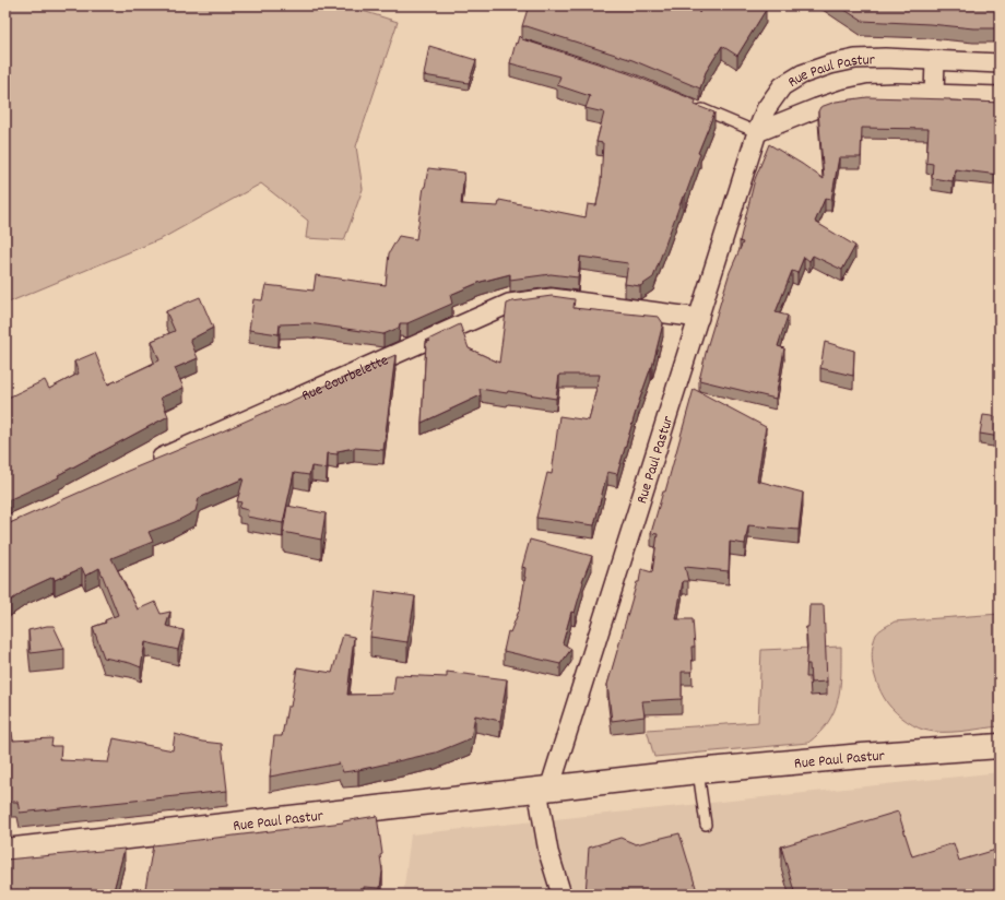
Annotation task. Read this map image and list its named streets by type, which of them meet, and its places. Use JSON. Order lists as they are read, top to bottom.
{
  "streets": {
    "main road": ["Rue Paul Pastur"],
    "street": ["Rue Courbelette"]
  },
  "crossings": [
    ["Rue Paul Pastur", "Rue Courbelette"]
  ]
}
